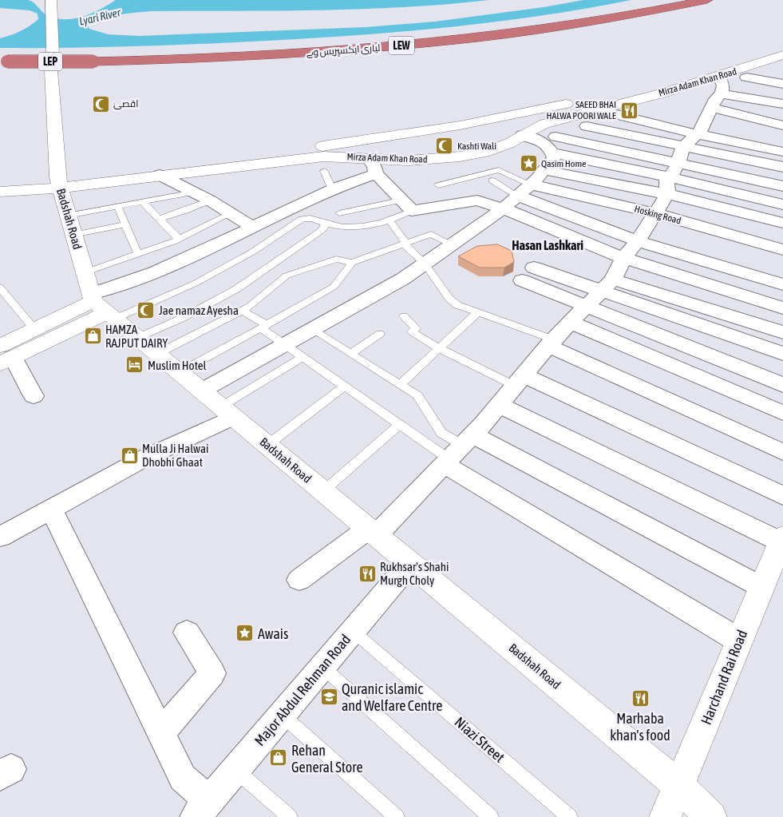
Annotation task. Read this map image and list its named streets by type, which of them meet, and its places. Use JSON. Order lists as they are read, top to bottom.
{
  "streets": {
    "highway": ["LEW", "لیاری ایکسپریس وے", "LEP"],
    "main road": ["Mirza Adam Khan Road", "Badshah Road", "Harchand Rai Road"],
    "street": ["Hosking Road", "Major Abdul Rehman Road"],
    "lane": ["Niazi Street"]
  },
  "crossings": [
    ["Mirza Adam Khan Road", "Badshah Road"],
    ["Badshah Road", "Harchand Rai Road"],
    ["Badshah Road", "Major Abdul Rehman Road"],
    ["Major Abdul Rehman Road", "Niazi Street"]
  ],
  "districts": ["Hasan Lashkari"],
  "water": ["Lyari River"],
  "places": {
    "mosque": ["اقصیٰ", "Kashti Wali", "Jae namaz Ayesha"],
    "restaurant": ["SAEED BHAI HALWA POORI WALE", "Rukhsar's Shahi Murgh Choly", "Marhaba khan's food"],
    "place": ["Qasim Home", "Awais"],
    "shop": ["HAMZA RAJPUT DAIRY", "Mulla Ji Halwai Dhobhi Ghaat", "Rehan General Store"],
    "hotel": ["Muslim Hotel"],
    "school or university": ["Quranic islamic and Welfare Centre"]
  }
}
